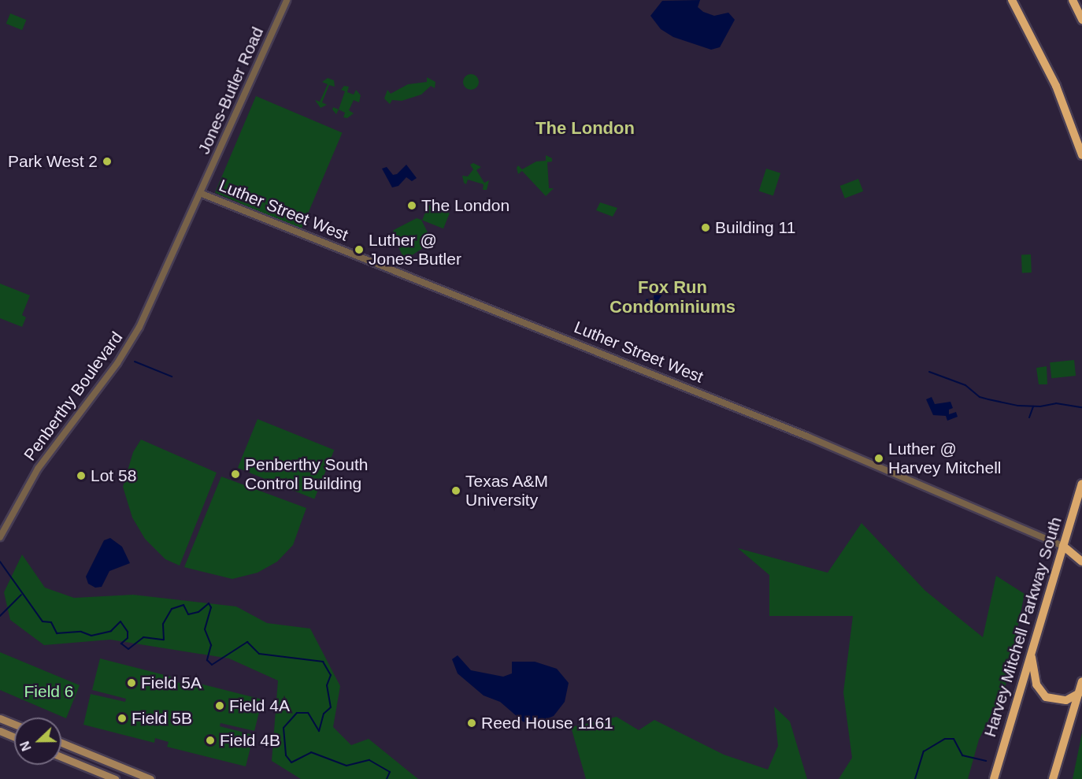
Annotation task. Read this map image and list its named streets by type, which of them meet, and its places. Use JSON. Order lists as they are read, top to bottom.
{
  "streets": {
    "highway": ["Harvey Mitchell Parkway South"],
    "street": ["Jones-Butler Road", "Luther Street West", "Penberthy Boulevard"]
  },
  "crossings": [
    ["Jones-Butler Road", "Luther Street West"],
    ["Jones-Butler Road", "Penberthy Boulevard"],
    ["Luther Street West", "Penberthy Boulevard"],
    ["Luther Street West", "Harvey Mitchell Parkway South"]
  ],
  "districts": ["The London", "Fox Run Condominiums"],
  "parks": ["Field 6"],
  "places": [
    "Park West 2",
    "The London",
    "Building 11",
    "Luther @ Jones-Butler",
    "Luther @ Harvey Mitchell",
    "Penberthy South Control Building",
    "Lot 58",
    "Texas A&M University",
    "Field 5A",
    "Field 4A",
    "Field 5B",
    "Reed House 1161",
    "Field 4B"
  ],
  "north": "left"
}
